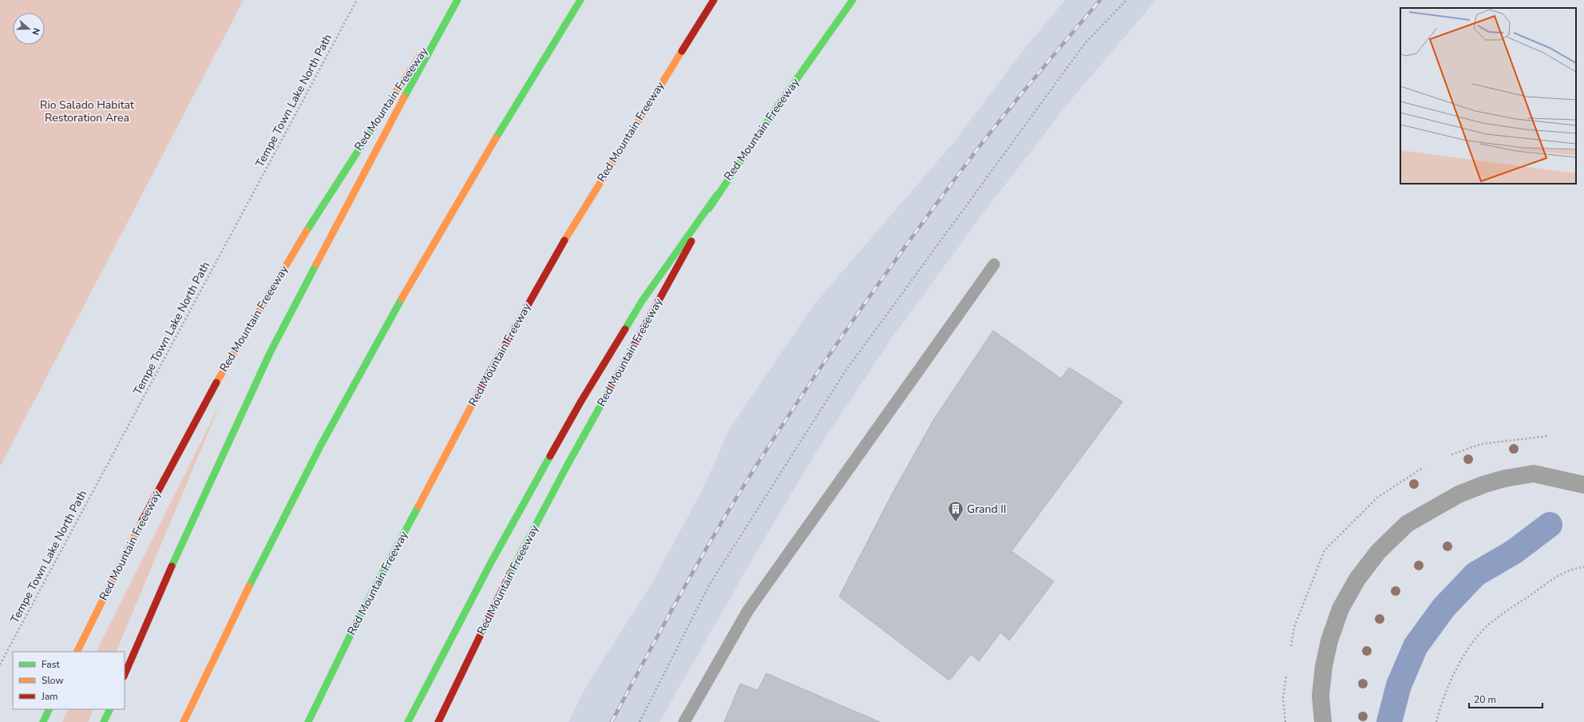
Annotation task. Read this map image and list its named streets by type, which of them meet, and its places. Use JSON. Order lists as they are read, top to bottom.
{
  "streets": {
    "main road": ["Red Mountain Freeeway", "Red Mountain Freeway"],
    "path": ["Tempe Town Lake North Path"]
  },
  "parks": ["Rio Salado Habitat Restoration Area"],
  "places": {
    "building": ["Grand II"]
  },
  "legend": ["Fast", "Slow", "Jam"],
  "scale_bar": "20 m",
  "north": "right"
}
